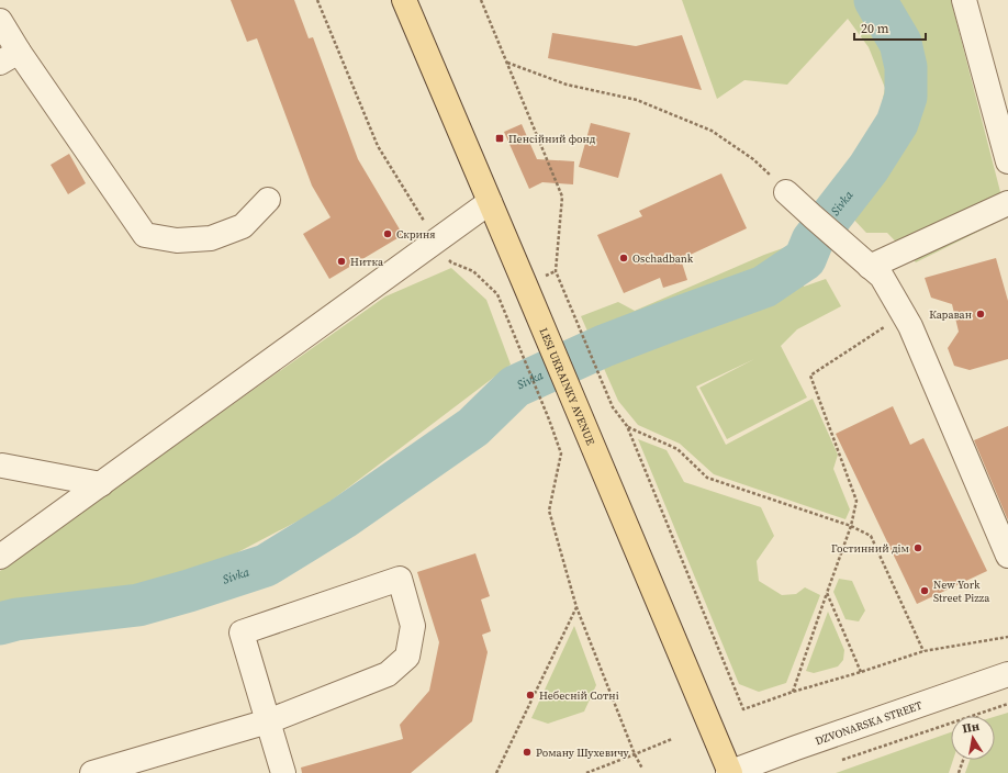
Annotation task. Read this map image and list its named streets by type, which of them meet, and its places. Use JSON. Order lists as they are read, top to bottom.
{
  "streets": {
    "main road": ["LESI UKRAINKY AVENUE"],
    "street": ["DZVONARSKA STREET"]
  },
  "crossings": [
    ["LESI UKRAINKY AVENUE", "DZVONARSKA STREET"]
  ],
  "water": ["Sivka"],
  "places": {
    "transit": ["Пенсійний фонд"],
    "other": [
      "Скриня",
      "Oschadbank",
      "Нитка",
      "Караван",
      "Гостинний дім",
      "New York Street Pizza",
      "Небесній Сотні",
      "Роману Шухевичу"
    ]
  },
  "scale_bar": "20 m",
  "north": "top"
}
